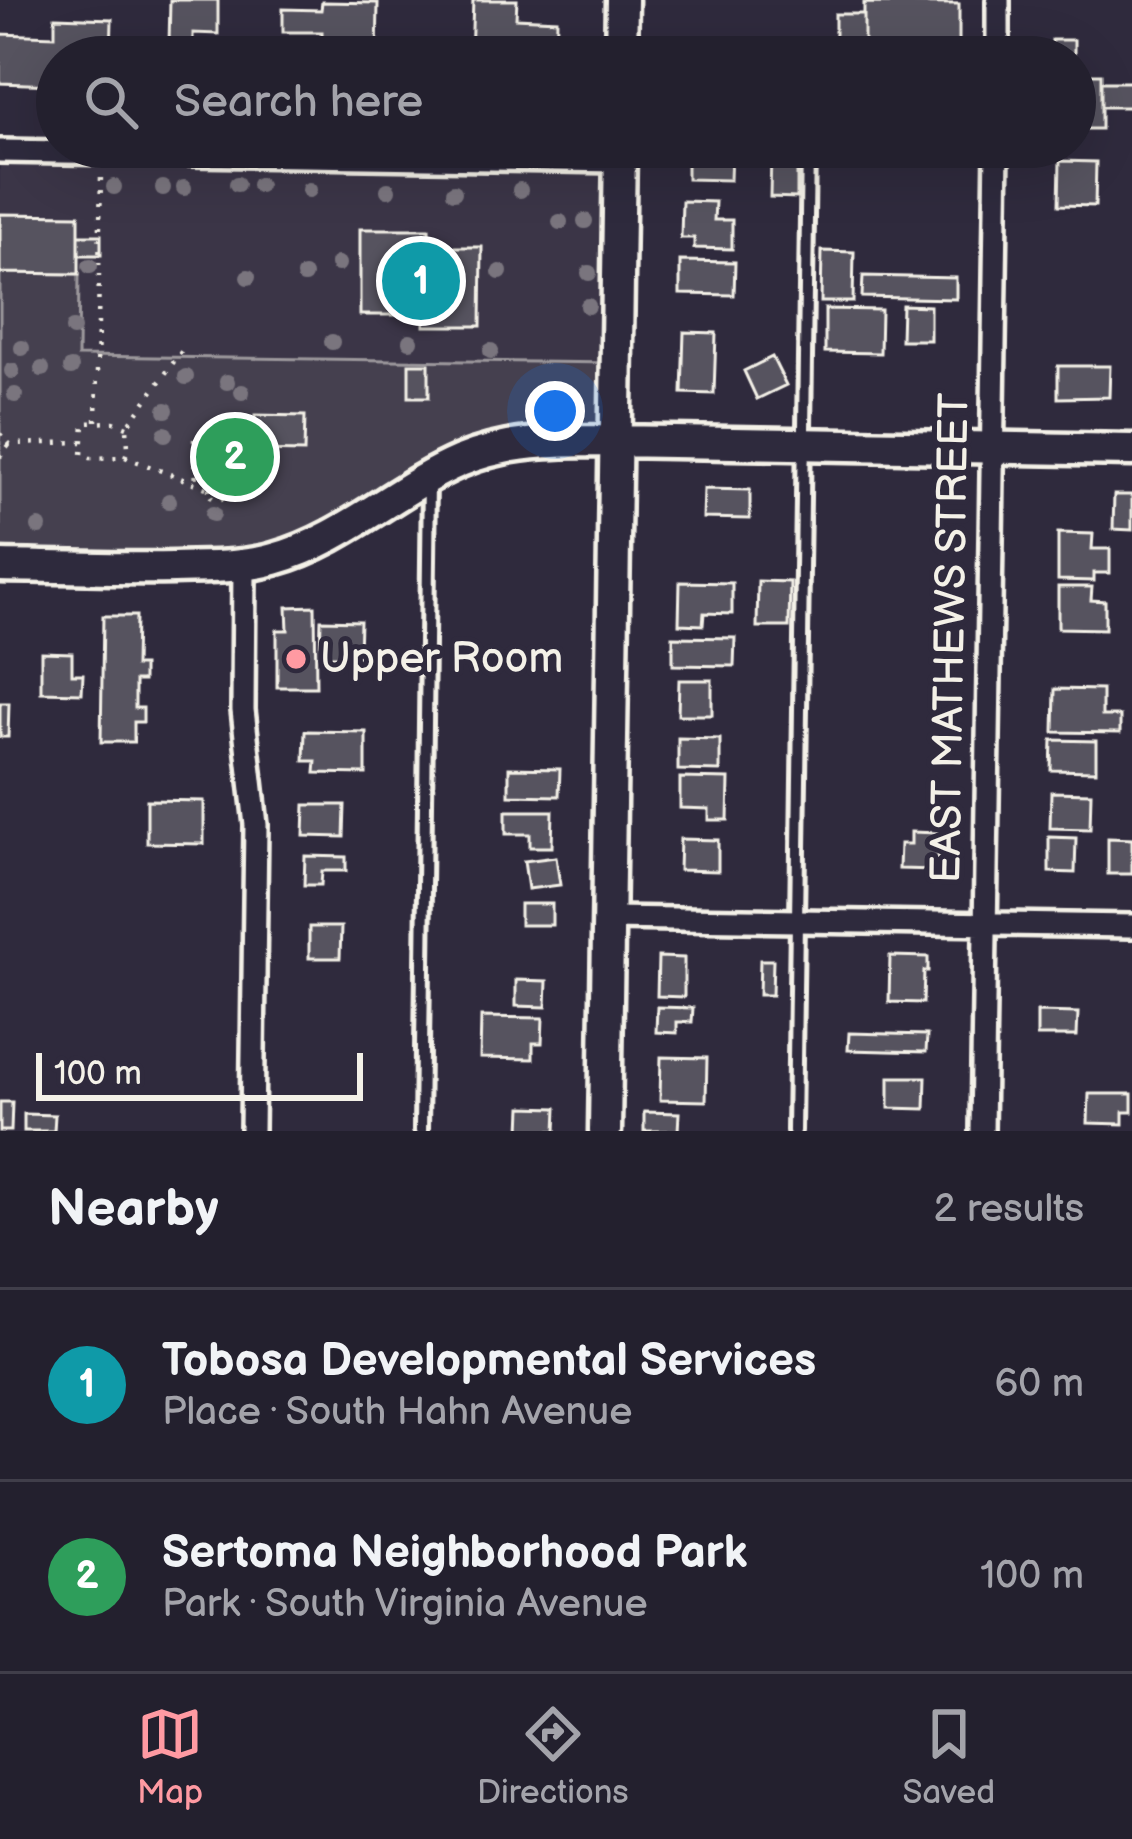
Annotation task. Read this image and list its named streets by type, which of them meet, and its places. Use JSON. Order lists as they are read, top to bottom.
{
  "streets": {
    "street": ["EAST MATHEWS STREET"]
  },
  "places": ["Upper Room"],
  "scale_bar": "100 m",
  "page": {
    "search": "Search here",
    "pins": ["1", "2"],
    "scale": "100 m",
    "heading": ["Nearby", "2 results"],
    "list": [
      {
        "mark": "1",
        "name": "Tobosa Developmental Services",
        "note": "Place · South Hahn Avenue",
        "value": "60 m"
      },
      {
        "mark": "2",
        "name": "Sertoma Neighborhood Park",
        "note": "Park · South Virginia Avenue",
        "value": "100 m"
      }
    ],
    "nav": ["Map", "Directions", "Saved"]
  }
}
